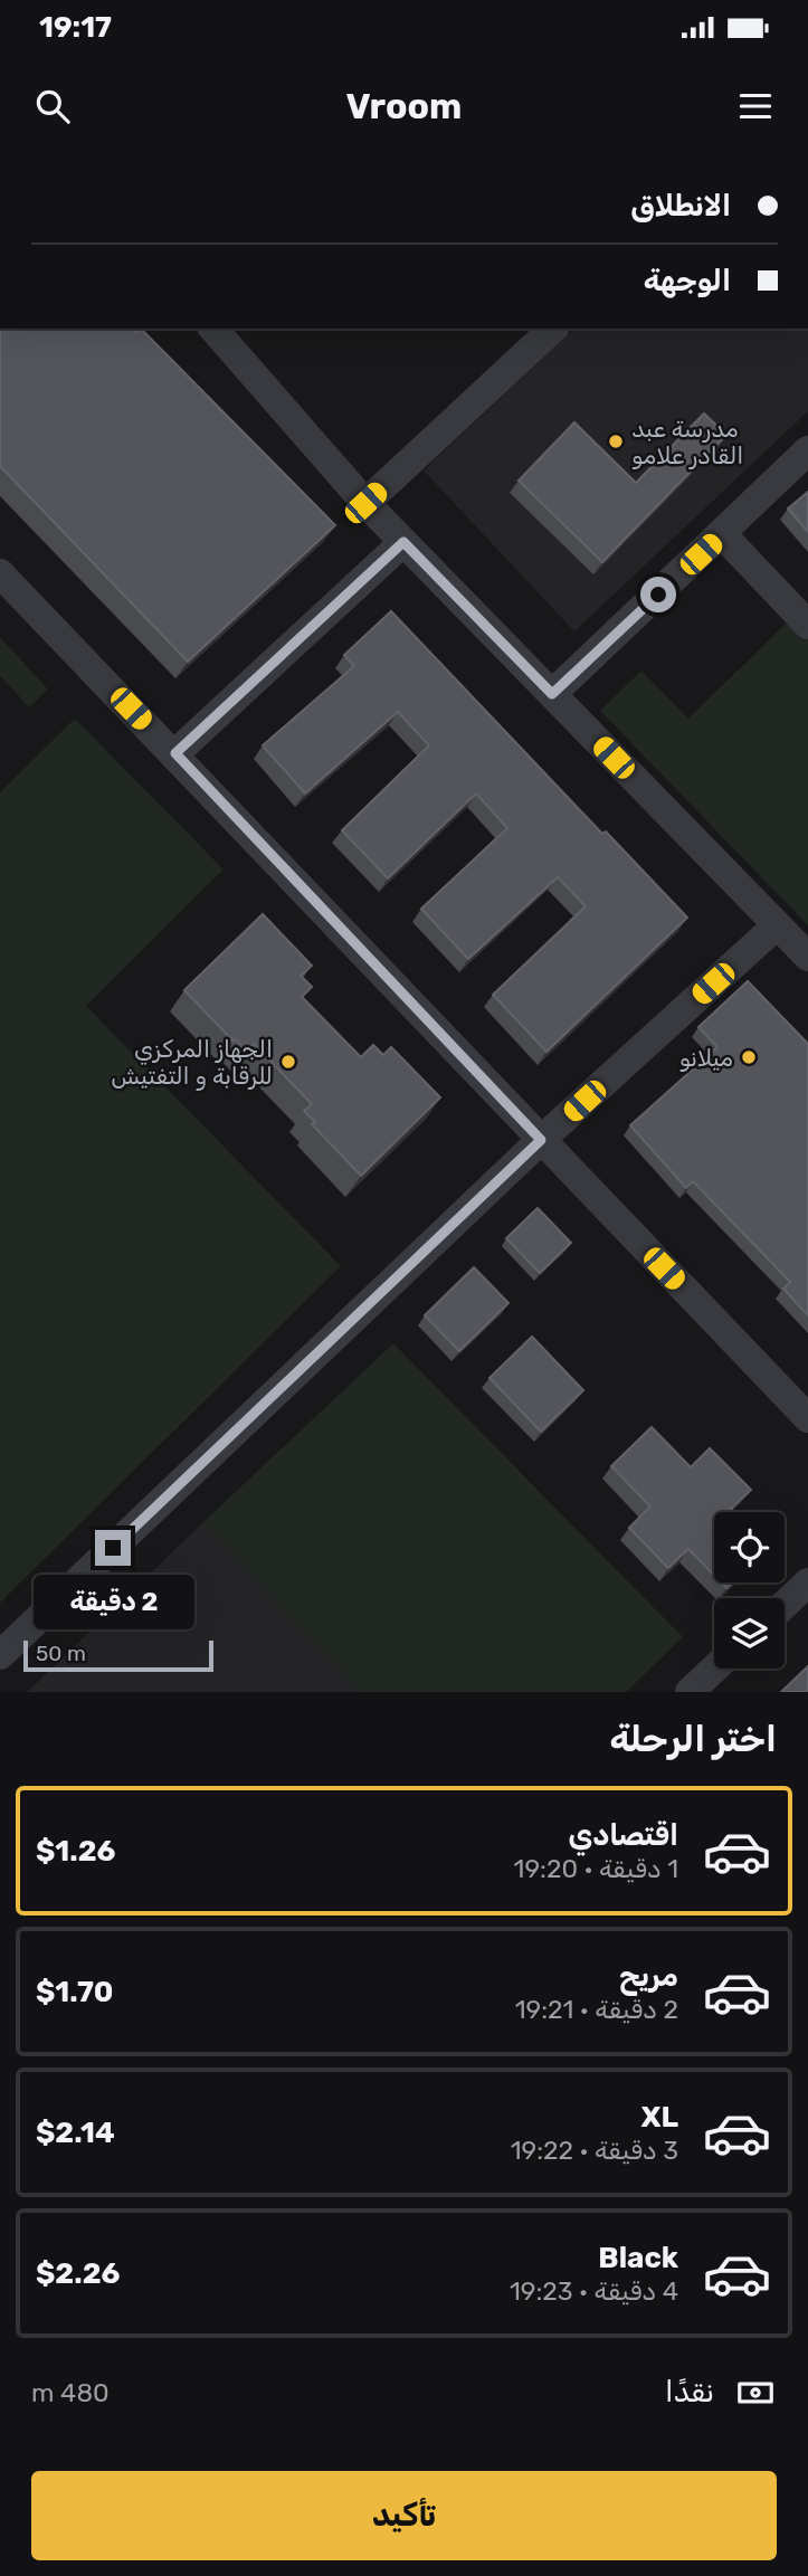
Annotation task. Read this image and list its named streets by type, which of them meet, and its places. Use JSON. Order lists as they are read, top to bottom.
{
  "places": ["مدرسة عبد القادر علامو", "ميلانو", "الجهاز المركزي للرقابة و التفتيش"],
  "scale_bar": "50 m",
  "page": {
    "status": "19:17",
    "header": "Vroom",
    "banner": ["الانطلاق", "الوجهة"],
    "bubble": "2 دقيقة",
    "scale": "50 m",
    "heading": "اختر الرحلة",
    "list": [
      {
        "name": "اقتصادي",
        "note": "1 دقيقة · 19:20",
        "value": "$1.26"
      },
      {
        "name": "مريح",
        "note": "2 دقيقة · 19:21",
        "value": "$1.70"
      },
      {
        "name": "XL",
        "note": "3 دقيقة · 19:22",
        "value": "$2.14"
      },
      {
        "name": "Black",
        "note": "4 دقيقة · 19:23",
        "value": "$2.26"
      }
    ],
    "pay": ["نقدًا", "480 m"],
    "buttons": "تأكيد"
  }
}
